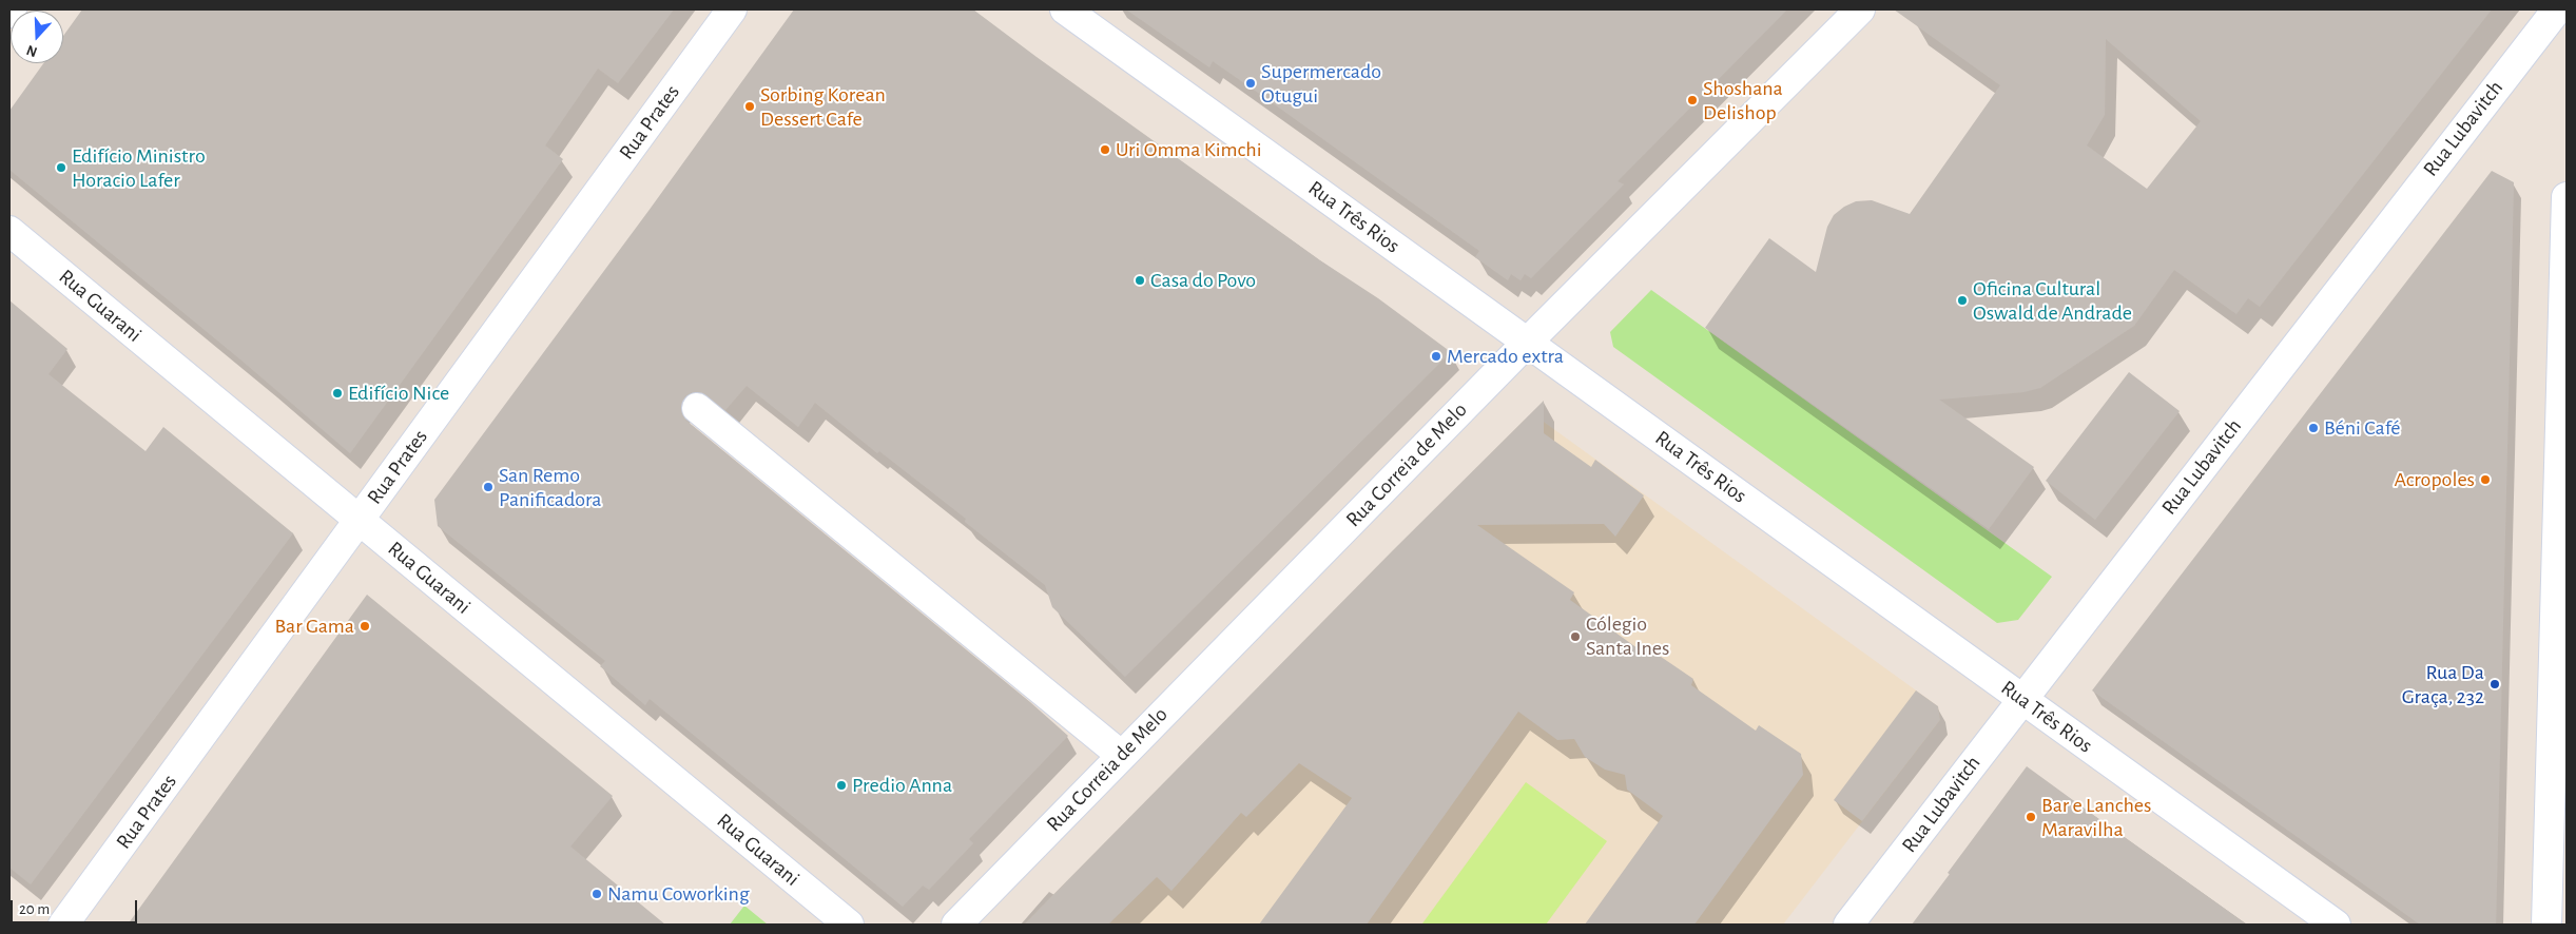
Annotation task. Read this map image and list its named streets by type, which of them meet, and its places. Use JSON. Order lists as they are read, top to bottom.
{
  "streets": {
    "street": [
      "Rua Prates",
      "Rua Lubavitch",
      "Rua Três Rios",
      "Rua Guarani",
      "Rua Correia de Melo"
    ]
  },
  "crossings": [
    ["Rua Prates", "Rua Guarani"],
    ["Rua Lubavitch", "Rua Três Rios"],
    ["Rua Três Rios", "Rua Correia de Melo"]
  ],
  "places": [
    "Supermercado Otugui",
    "Shoshana Delishop",
    "Sorbing Korean Dessert Cafe",
    "Uri Omma Kimchi",
    "Edifício Ministro Horacio Lafer",
    "Casa do Povo",
    "Oficina Cultural Oswald de Andrade",
    "Mercado extra",
    "Edifício Nice",
    "Béni Café",
    "Acropoles",
    "San Remo Panificadora",
    "Bar Gama",
    "Cólegio Santa Ines",
    "Rua Da Graça, 232",
    "Predio Anna",
    "Bar e Lanches Maravilha",
    "Namu Coworking"
  ],
  "scale_bar": "20 m",
  "north": "bottom"
}
